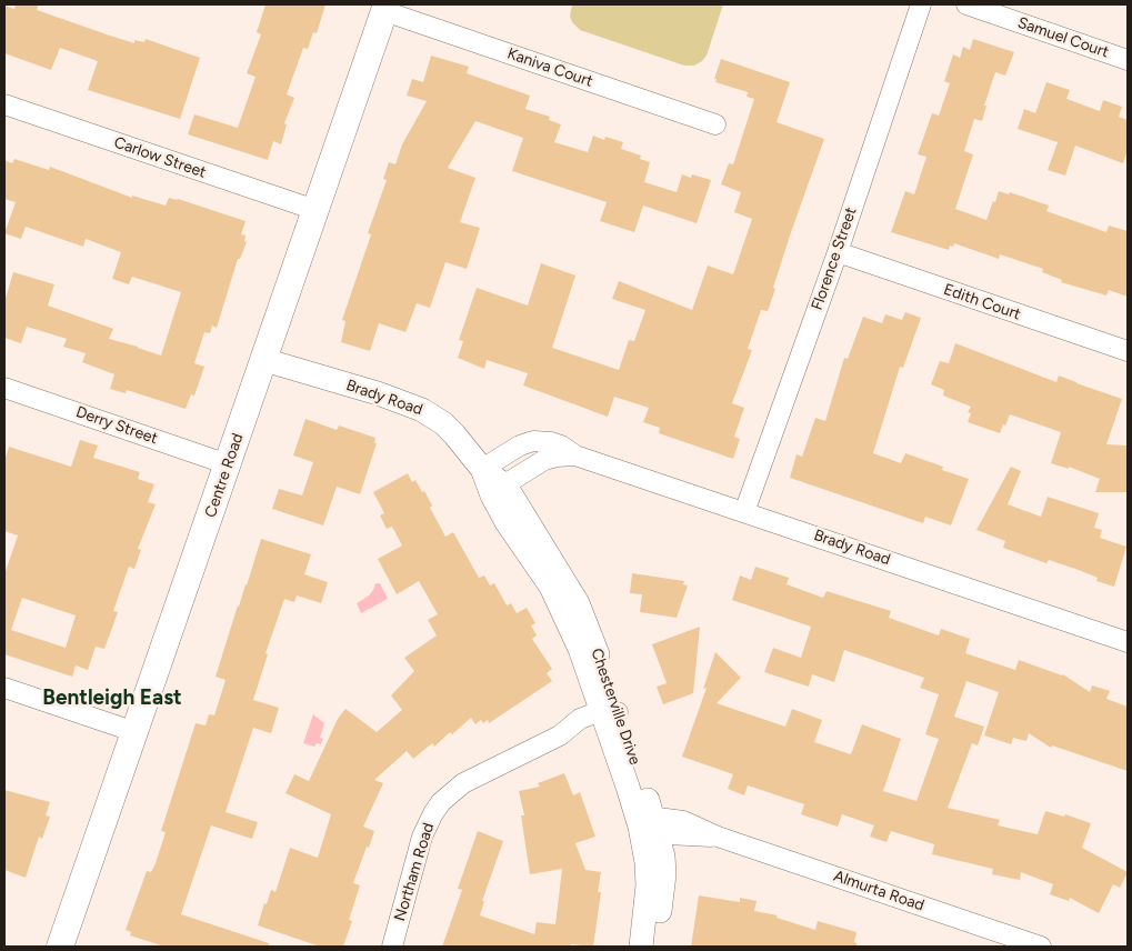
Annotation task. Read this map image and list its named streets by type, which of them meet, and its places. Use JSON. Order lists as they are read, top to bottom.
{
  "streets": {
    "main road": ["Centre Road"],
    "street": [
      "Samuel Court",
      "Kaniva Court",
      "Carlow Street",
      "Florence Street",
      "Edith Court",
      "Brady Road",
      "Derry Street",
      "Chesterville Drive",
      "Northam Road",
      "Almurta Road"
    ]
  },
  "crossings": [
    ["Kaniva Court", "Centre Road"],
    ["Carlow Street", "Centre Road"],
    ["Florence Street", "Edith Court"],
    ["Florence Street", "Brady Road"],
    ["Brady Road", "Centre Road"],
    ["Brady Road", "Chesterville Drive"],
    ["Derry Street", "Centre Road"],
    ["Chesterville Drive", "Northam Road"],
    ["Chesterville Drive", "Almurta Road"]
  ],
  "districts": ["Bentleigh East"]
}
